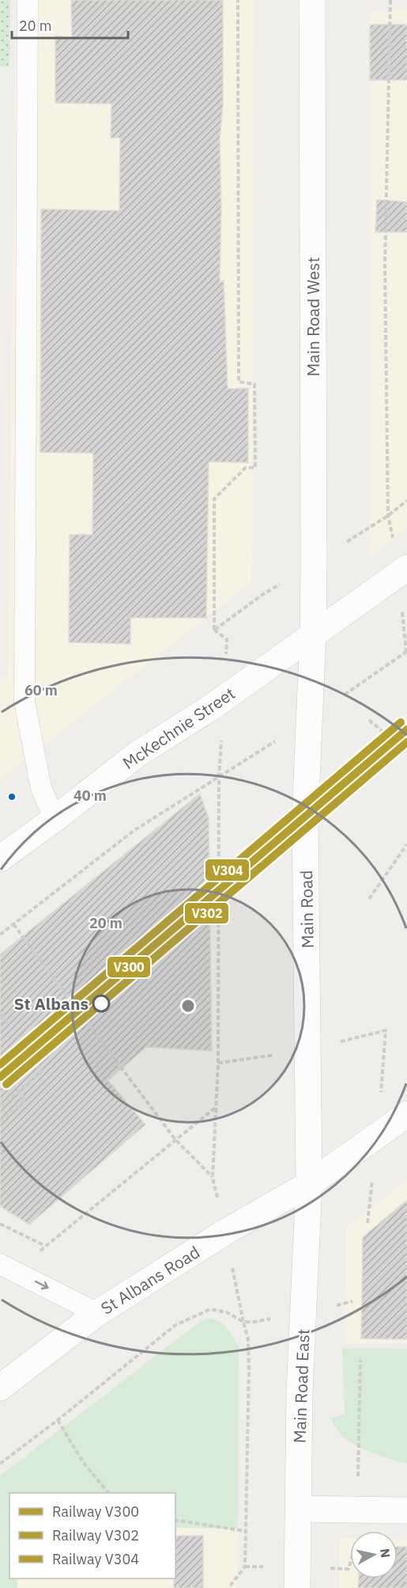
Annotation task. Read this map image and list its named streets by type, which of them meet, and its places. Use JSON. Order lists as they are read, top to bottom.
{
  "streets": {
    "main road": [
      "Main Road West",
      "McKechnie Street",
      "Main Road",
      "St Albans Road",
      "Main Road East"
    ]
  },
  "crossings": [
    ["Main Road West", "McKechnie Street"],
    ["Main Road West", "Main Road"],
    ["McKechnie Street", "Main Road"],
    ["Main Road", "St Albans Road"],
    ["Main Road", "Main Road East"],
    ["St Albans Road", "Main Road East"]
  ],
  "places": ["St Albans"],
  "lines": ["rail line V304", "rail line V300", "rail line V302"],
  "legend": ["Railway V300", "Railway V302", "Railway V304"],
  "scale_bar": "20 m",
  "north": "right",
  "rings": ["60 m", "40 m", "20 m"]
}
